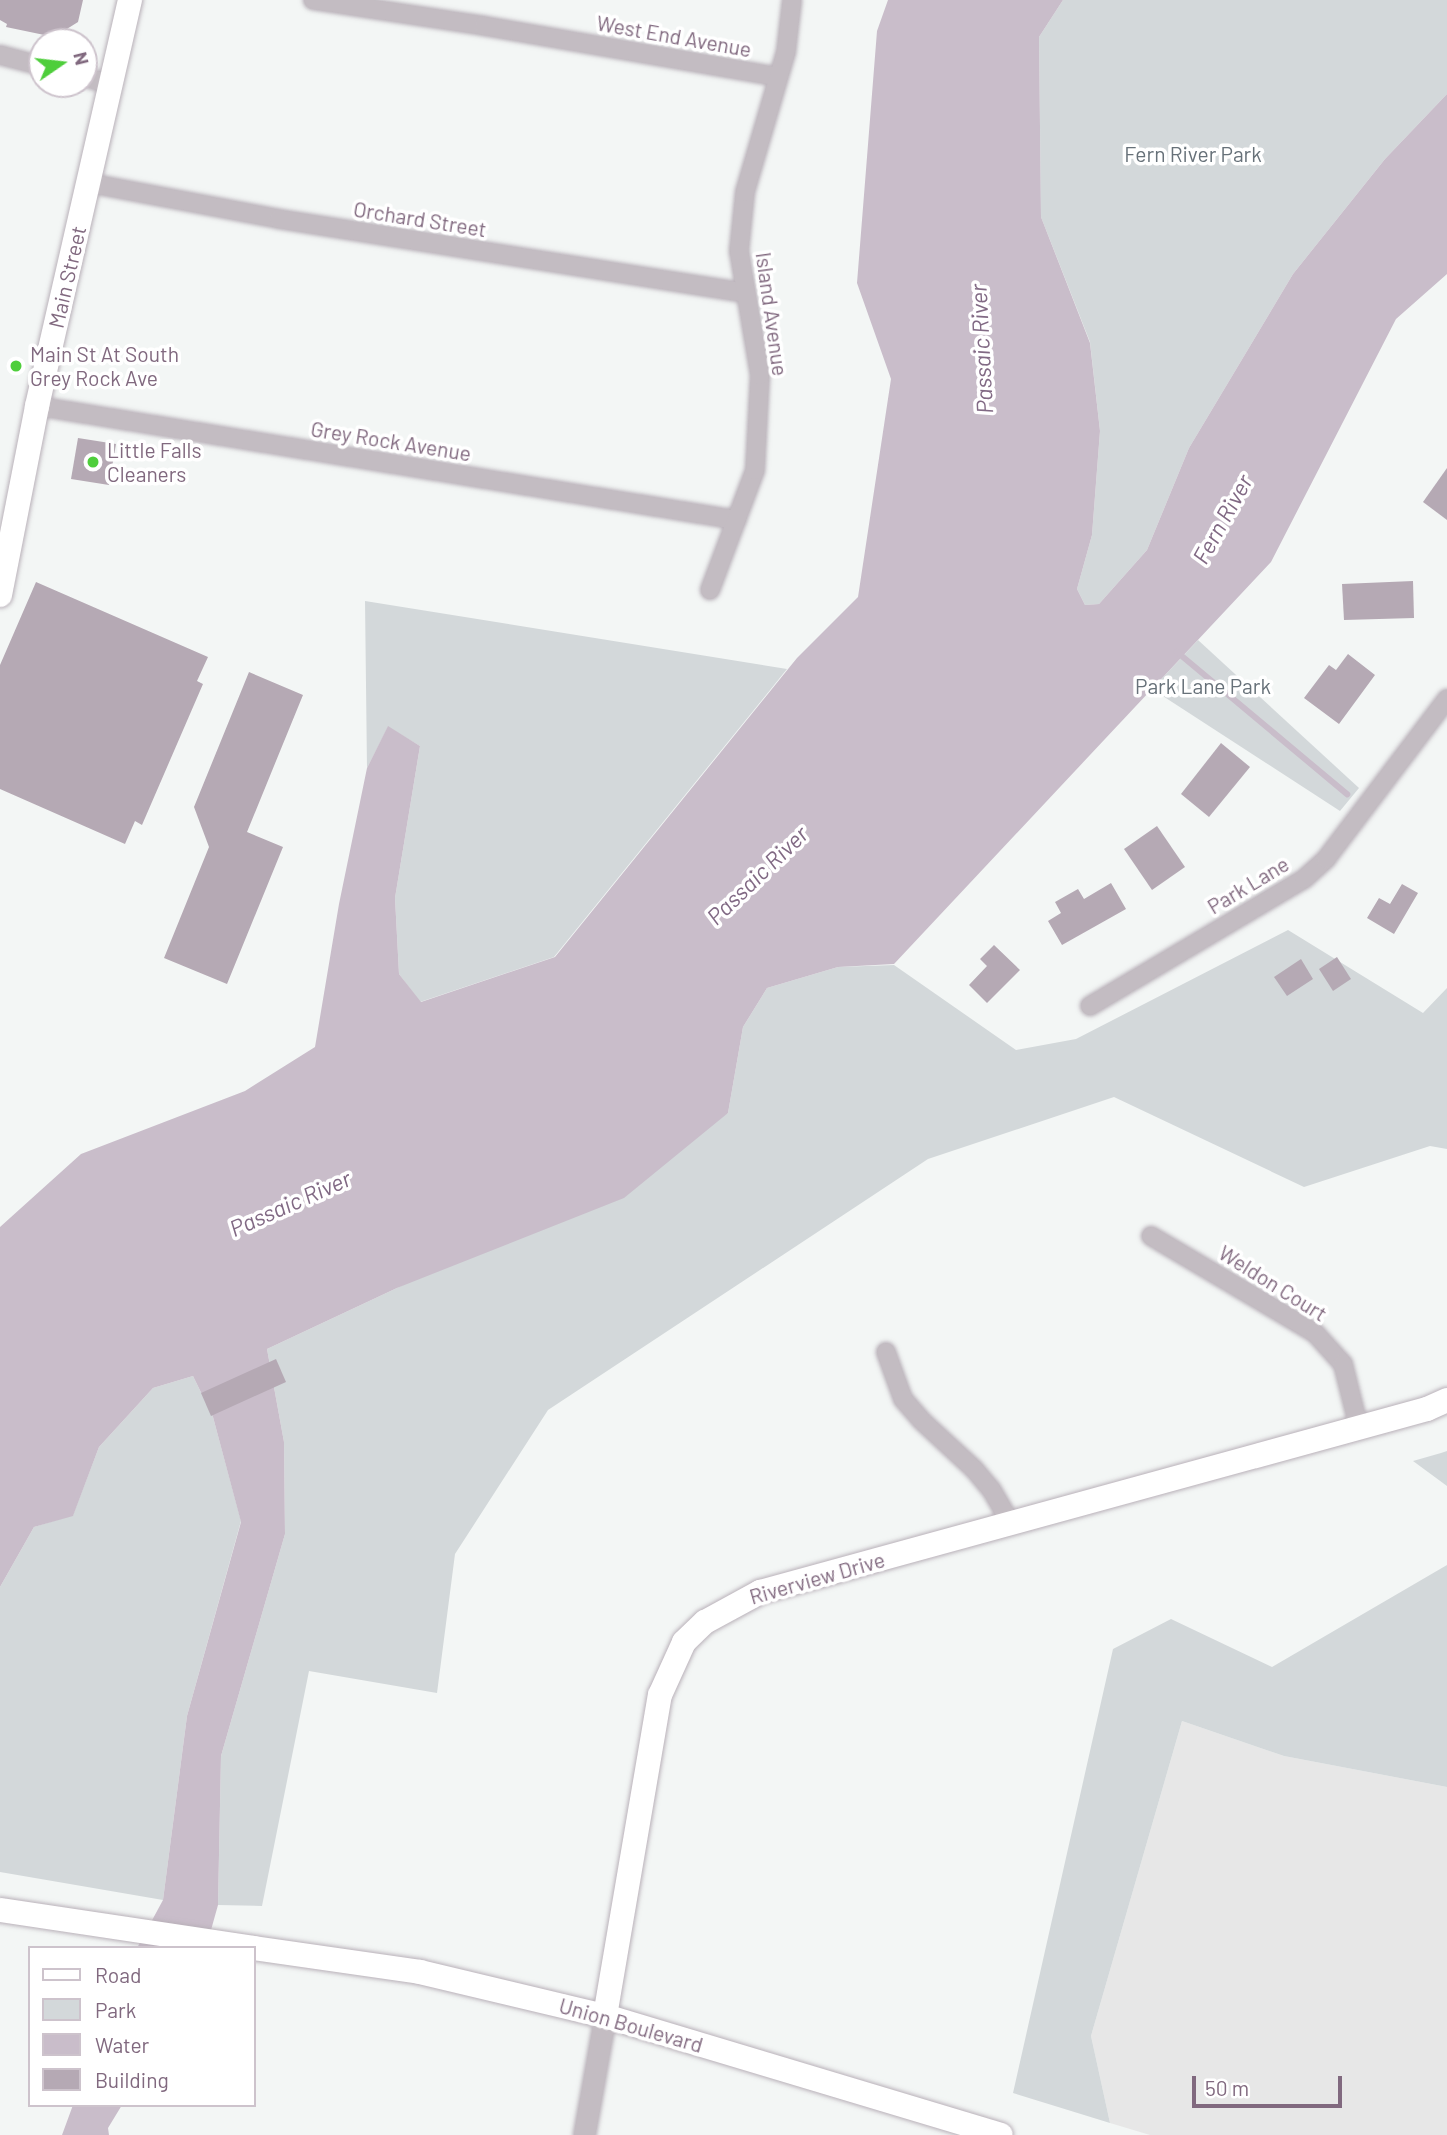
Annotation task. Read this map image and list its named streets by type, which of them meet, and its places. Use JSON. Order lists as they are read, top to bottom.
{
  "streets": {
    "main road": ["Main Street", "Riverview Drive", "Union Boulevard"],
    "street": [
      "West End Avenue",
      "Orchard Street",
      "Island Avenue",
      "Grey Rock Avenue",
      "Park Lane",
      "Weldon Court"
    ]
  },
  "crossings": [
    ["West End Avenue", "Island Avenue"],
    ["Orchard Street", "Main Street"],
    ["Orchard Street", "Island Avenue"],
    ["Main Street", "Grey Rock Avenue"],
    ["Island Avenue", "Grey Rock Avenue"],
    ["Weldon Court", "Riverview Drive"],
    ["Riverview Drive", "Union Boulevard"]
  ],
  "water": ["Passaic River", "Fern River"],
  "parks": ["Fern River Park", "Park Lane Park"],
  "places": ["Main St At South Grey Rock Ave", "Little Falls Cleaners"],
  "legend": [
    "Road",
    "Park",
    "Water",
    "Building"
  ],
  "scale_bar": "50 m",
  "north": "right"
}
